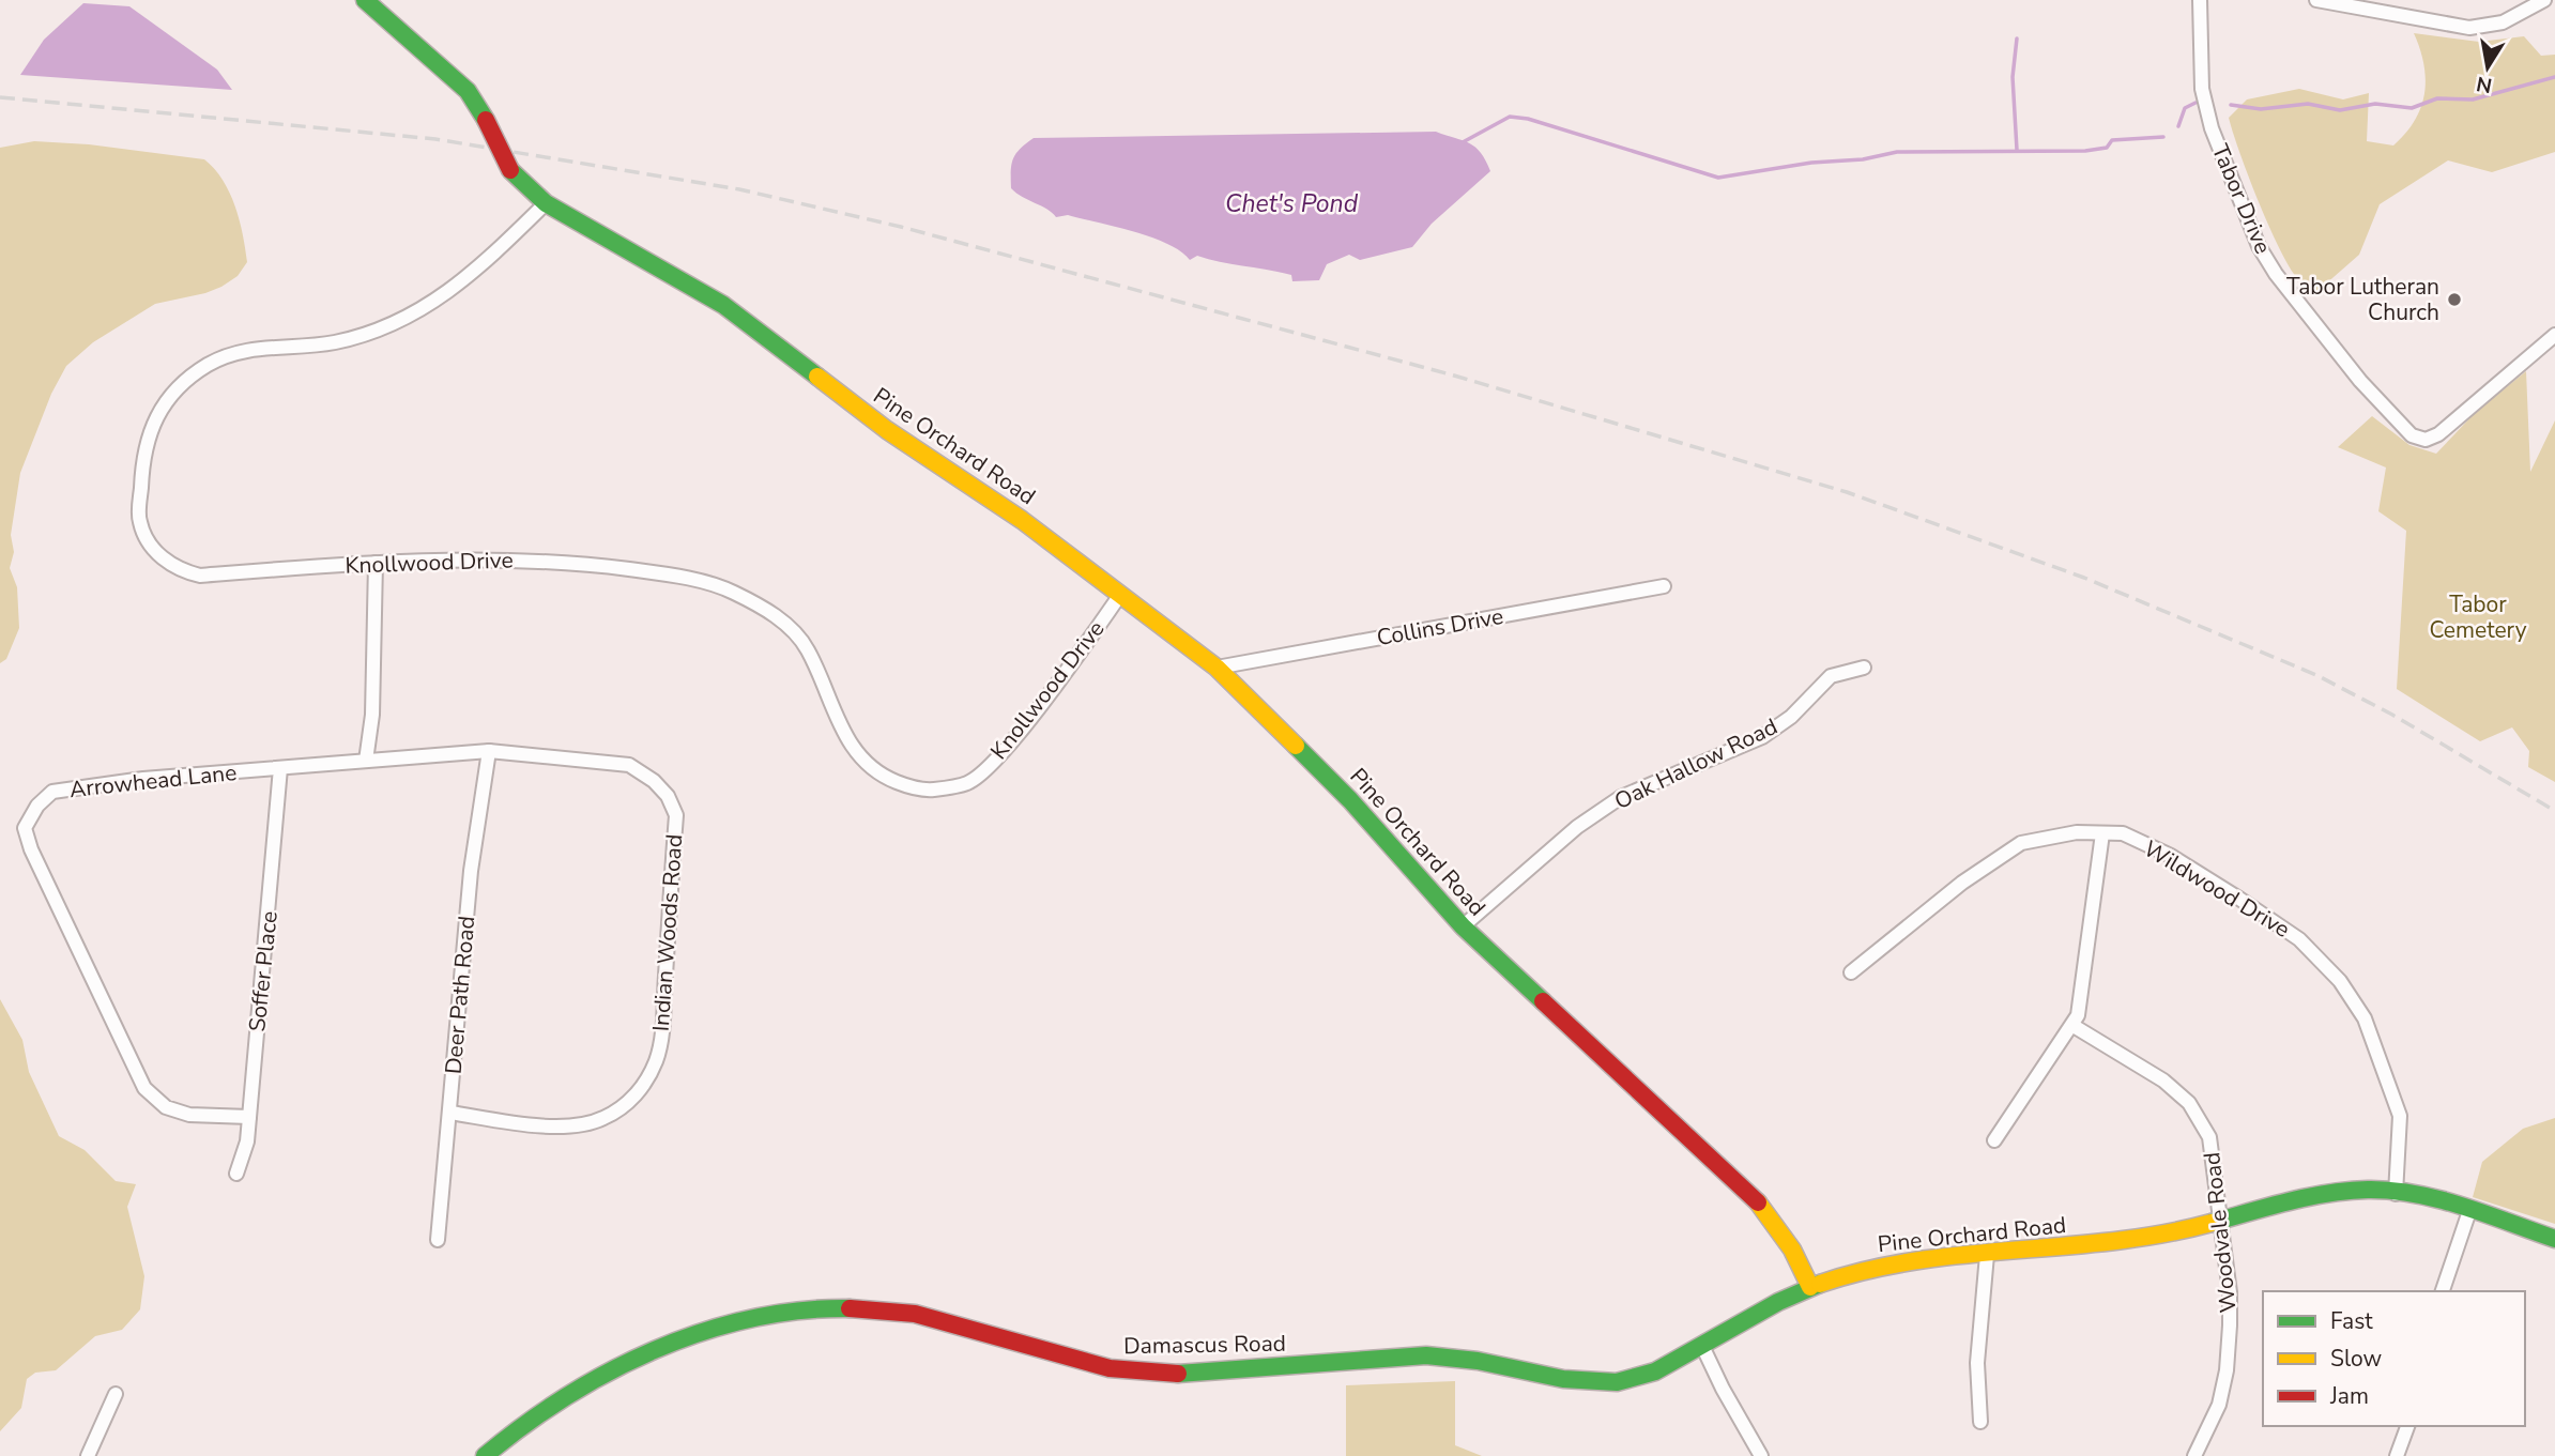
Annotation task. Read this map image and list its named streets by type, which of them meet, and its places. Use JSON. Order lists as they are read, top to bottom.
{
  "streets": {
    "street": [
      "Tabor Drive",
      "Pine Orchard Road",
      "Knollwood Drive",
      "Collins Drive",
      "Oak Hallow Road",
      "Arrowhead Lane",
      "Wildwood Drive",
      "Indian Woods Road",
      "Soffer Place",
      "Deer Path Road",
      "Woodvale Road",
      "Damascus Road"
    ]
  },
  "crossings": [
    ["Pine Orchard Road", "Knollwood Drive"],
    ["Pine Orchard Road", "Collins Drive"],
    ["Pine Orchard Road", "Oak Hallow Road"],
    ["Pine Orchard Road", "Wildwood Drive"],
    ["Pine Orchard Road", "Woodvale Road"],
    ["Pine Orchard Road", "Damascus Road"],
    ["Arrowhead Lane", "Indian Woods Road"],
    ["Arrowhead Lane", "Soffer Place"],
    ["Indian Woods Road", "Deer Path Road"]
  ],
  "water": ["Chet's Pond"],
  "parks": ["Tabor Cemetery"],
  "places": ["Tabor Lutheran Church"],
  "legend": ["Fast", "Slow", "Jam"],
  "north": "bottom"
}
